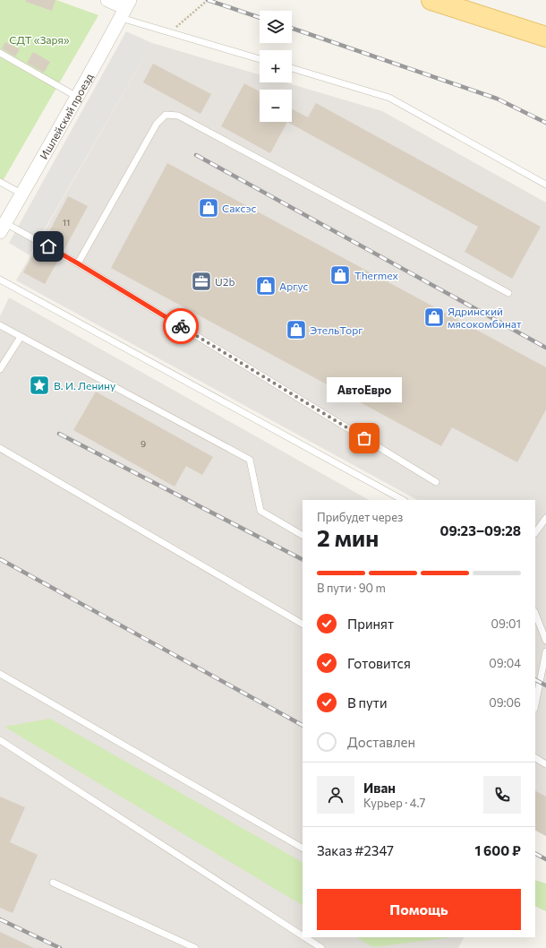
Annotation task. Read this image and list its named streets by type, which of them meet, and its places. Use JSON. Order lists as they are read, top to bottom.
{
  "streets": {
    "street": ["Ишлейский проезд"]
  },
  "parks": ["СДТ «Заря»"],
  "places": {
    "shop": [
      "Саксэс",
      "Thermex",
      "Аргус",
      "Ядринский мясокомбинат",
      "ЭтельТорг"
    ],
    "office": ["U2b"],
    "place": ["В. И. Ленину"],
    "other": ["АвтоЕвро"]
  },
  "house_numbers": ["11", "9"],
  "page": {
    "map_buttons": ["+", "−"],
    "bubble": "АвтоЕвро",
    "heading": ["2 мин", "Прибудет через", "09:23–09:28"],
    "panel": [
      "Иван",
      "Курьер · 4.7",
      "Заказ #2347",
      "1 600 ₽"
    ],
    "bar": "В пути · 90 m",
    "list": [
      ["Принят", "09:01"],
      ["Готовится", "09:04"],
      ["В пути", "09:06"],
      "Доставлен"
    ],
    "buttons": "Помощь"
  }
}
